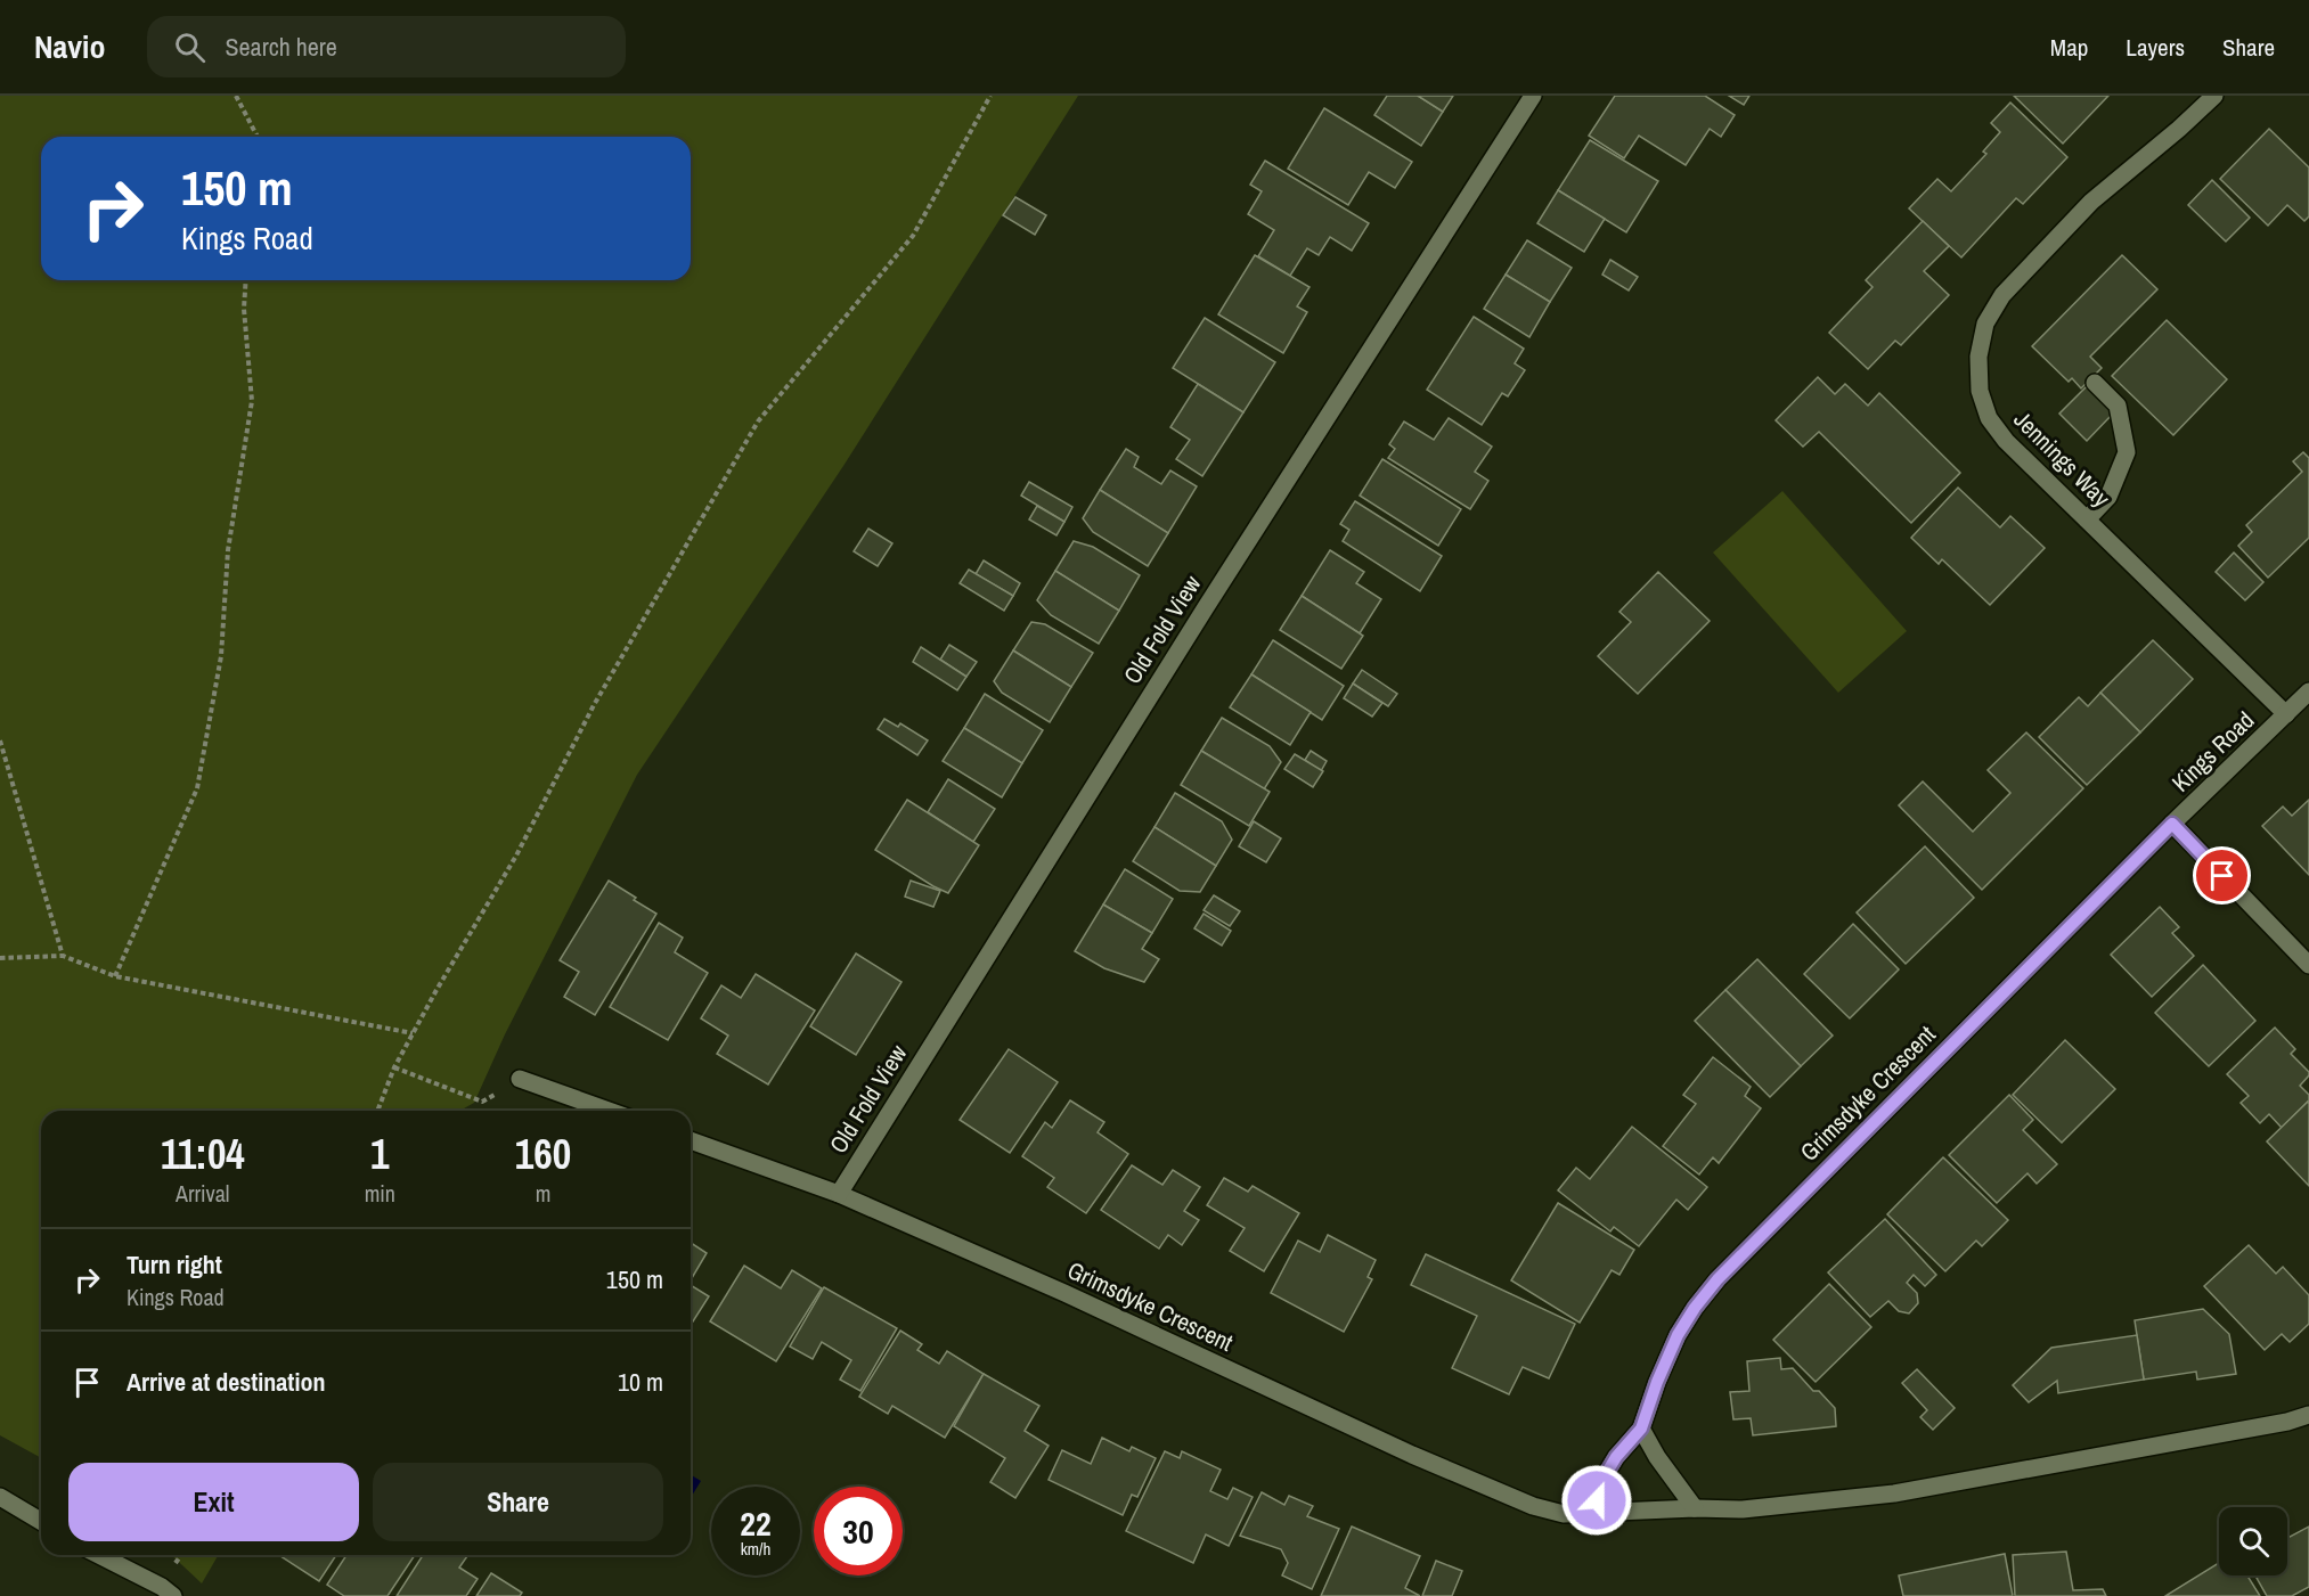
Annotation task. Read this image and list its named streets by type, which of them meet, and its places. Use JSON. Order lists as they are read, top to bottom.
{
  "streets": {
    "street": [
      "Jennings Way",
      "Old Fold View",
      "Kings Road",
      "Grimsdyke Crescent"
    ]
  },
  "crossings": [
    ["Jennings Way", "Kings Road"],
    ["Old Fold View", "Grimsdyke Crescent"],
    ["Kings Road", "Grimsdyke Crescent"]
  ],
  "page": {
    "header": "Navio",
    "search": "Search here",
    "nav": ["Map", "Layers", "Share"],
    "turn": ["150 m", "Kings Road"],
    "eta": [
      "11:04",
      "Arrival",
      "1",
      "min",
      "160",
      "m"
    ],
    "list": [
      {
        "name": "Turn right",
        "note": "Kings Road",
        "value": "150 m"
      },
      {
        "name": "Arrive at destination",
        "value": "10 m"
      }
    ],
    "buttons": ["Exit", "Share"],
    "speed": "22 km/h",
    "limit": "30"
  }
}
